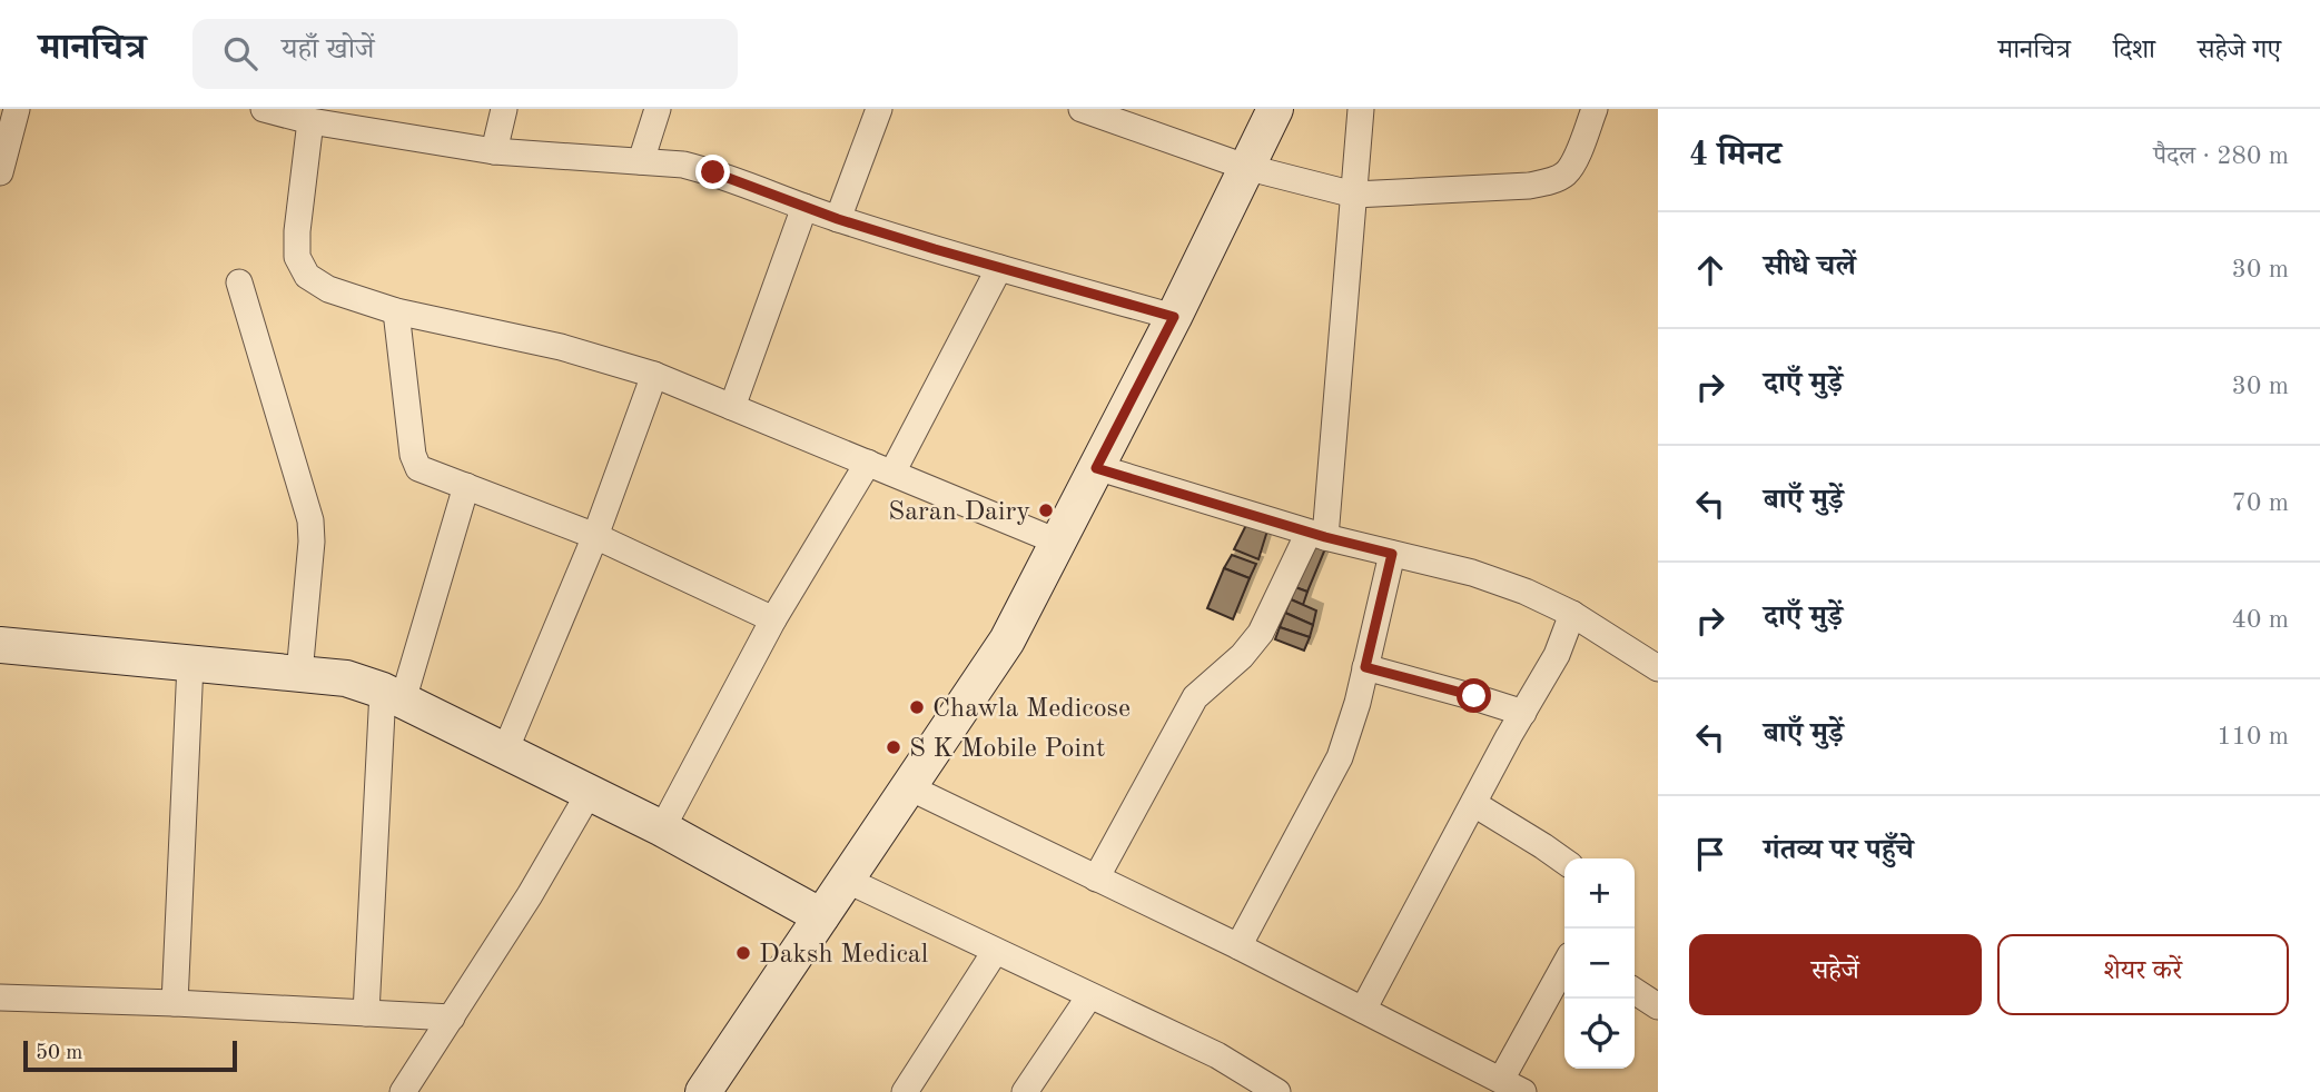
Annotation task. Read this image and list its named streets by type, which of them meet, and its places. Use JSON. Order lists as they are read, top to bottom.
{
  "places": [
    "Saran Dairy",
    "Chawla Medicose",
    "S K Mobile Point",
    "Daksh Medical"
  ],
  "scale_bar": "50 m",
  "page": {
    "header": "मानचित्र",
    "search": "यहाँ खोजें",
    "nav": ["मानचित्र", "दिशा", "सहेजे गए"],
    "heading": ["4 मिनट", "पैदल · 280 m"],
    "list": [
      ["सीधे चलें", "30 m"],
      ["दाएँ मुड़ें", "30 m"],
      ["बाएँ मुड़ें", "70 m"],
      ["दाएँ मुड़ें", "40 m"],
      ["बाएँ मुड़ें", "110 m"],
      "गंतव्य पर पहुँचे"
    ],
    "map_buttons": ["+", "−"],
    "buttons": ["सहेजें", "शेयर करें"],
    "scale": "50 m"
  }
}
